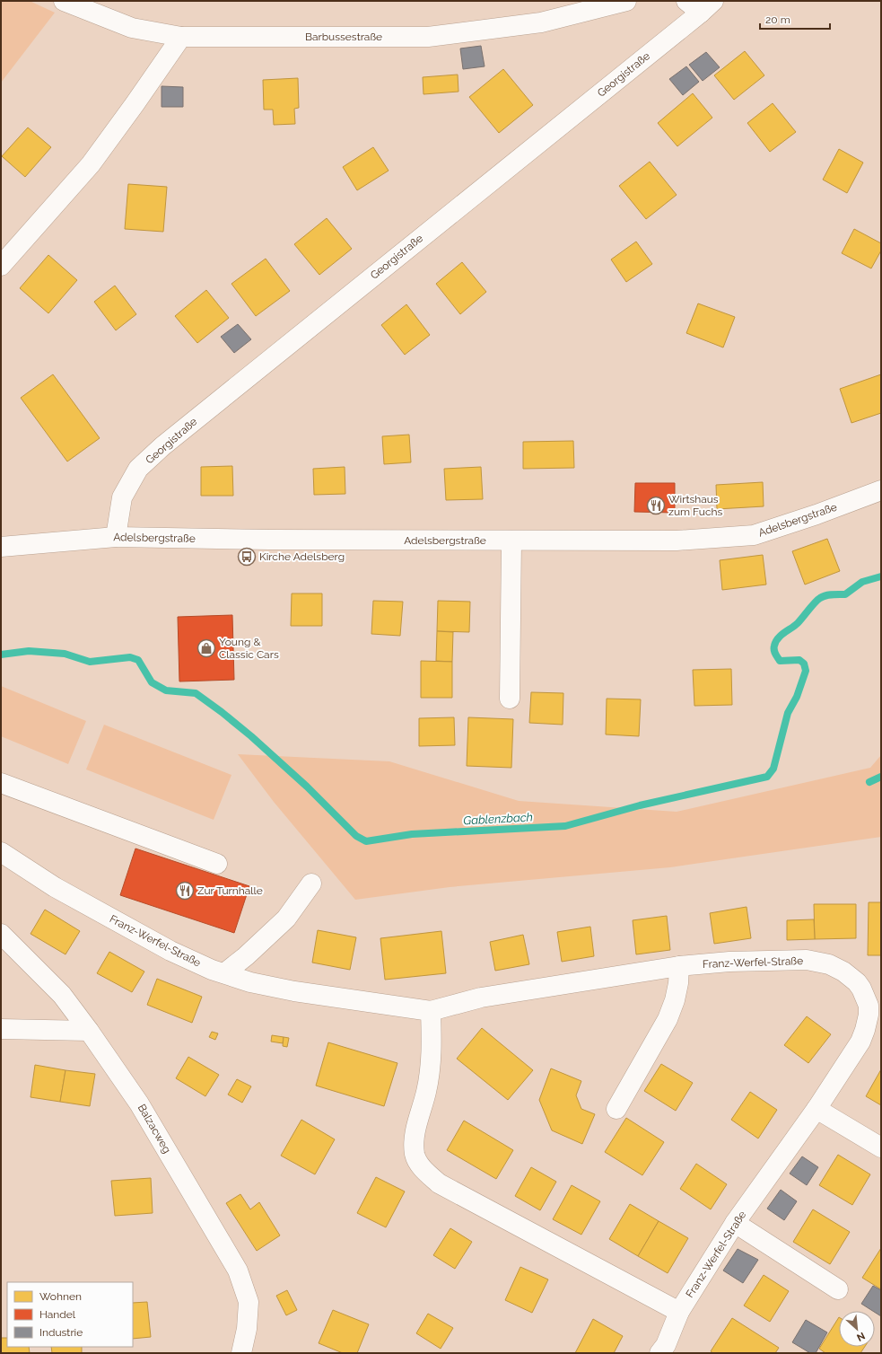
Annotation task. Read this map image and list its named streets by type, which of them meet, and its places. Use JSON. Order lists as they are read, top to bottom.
{
  "streets": {
    "street": [
      "Barbussestraße",
      "Georgistraße",
      "Adelsbergstraße",
      "Franz-Werfel-Straße",
      "Balzacweg"
    ]
  },
  "crossings": [
    ["Georgistraße", "Adelsbergstraße"]
  ],
  "water": ["Gablenzbach"],
  "places": {
    "restaurant": ["Wirtshaus zum Fuchs", "Zur Turnhalle"],
    "bus stop": ["Kirche Adelsberg"],
    "shop": ["Young & Classic Cars"]
  },
  "legend": ["Wohnen", "Handel", "Industrie"],
  "scale_bar": "20 m",
  "north": "bottom right"
}
